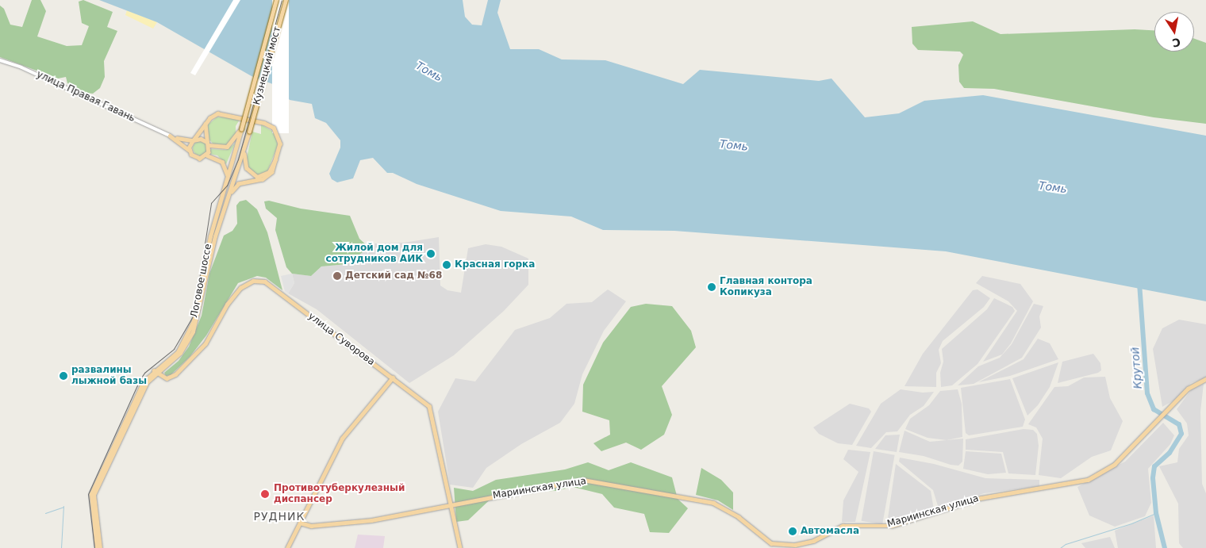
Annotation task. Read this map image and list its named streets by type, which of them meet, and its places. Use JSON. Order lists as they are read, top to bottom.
{
  "streets": {
    "main road": [
      "Кузнецкий мост",
      "улица Правая Гавань",
      "Логовое шоссе",
      "улица Суворова",
      "Мариинская улица"
    ]
  },
  "crossings": [
    ["Кузнецкий мост", "Логовое шоссе"],
    ["Логовое шоссе", "улица Суворова"],
    ["улица Суворова", "Мариинская улица"]
  ],
  "districts": ["РУДНИК"],
  "water": ["Томь", "Крутой"],
  "places": [
    "Жилой дом для сотрудников АИК",
    "Красная горка",
    "Детский сад №68",
    "Главная контора Копикуза",
    "развалины лыжной базы",
    "Противотуберкулезный диспансер",
    "Автомасла"
  ],
  "north": "bottom"
}
